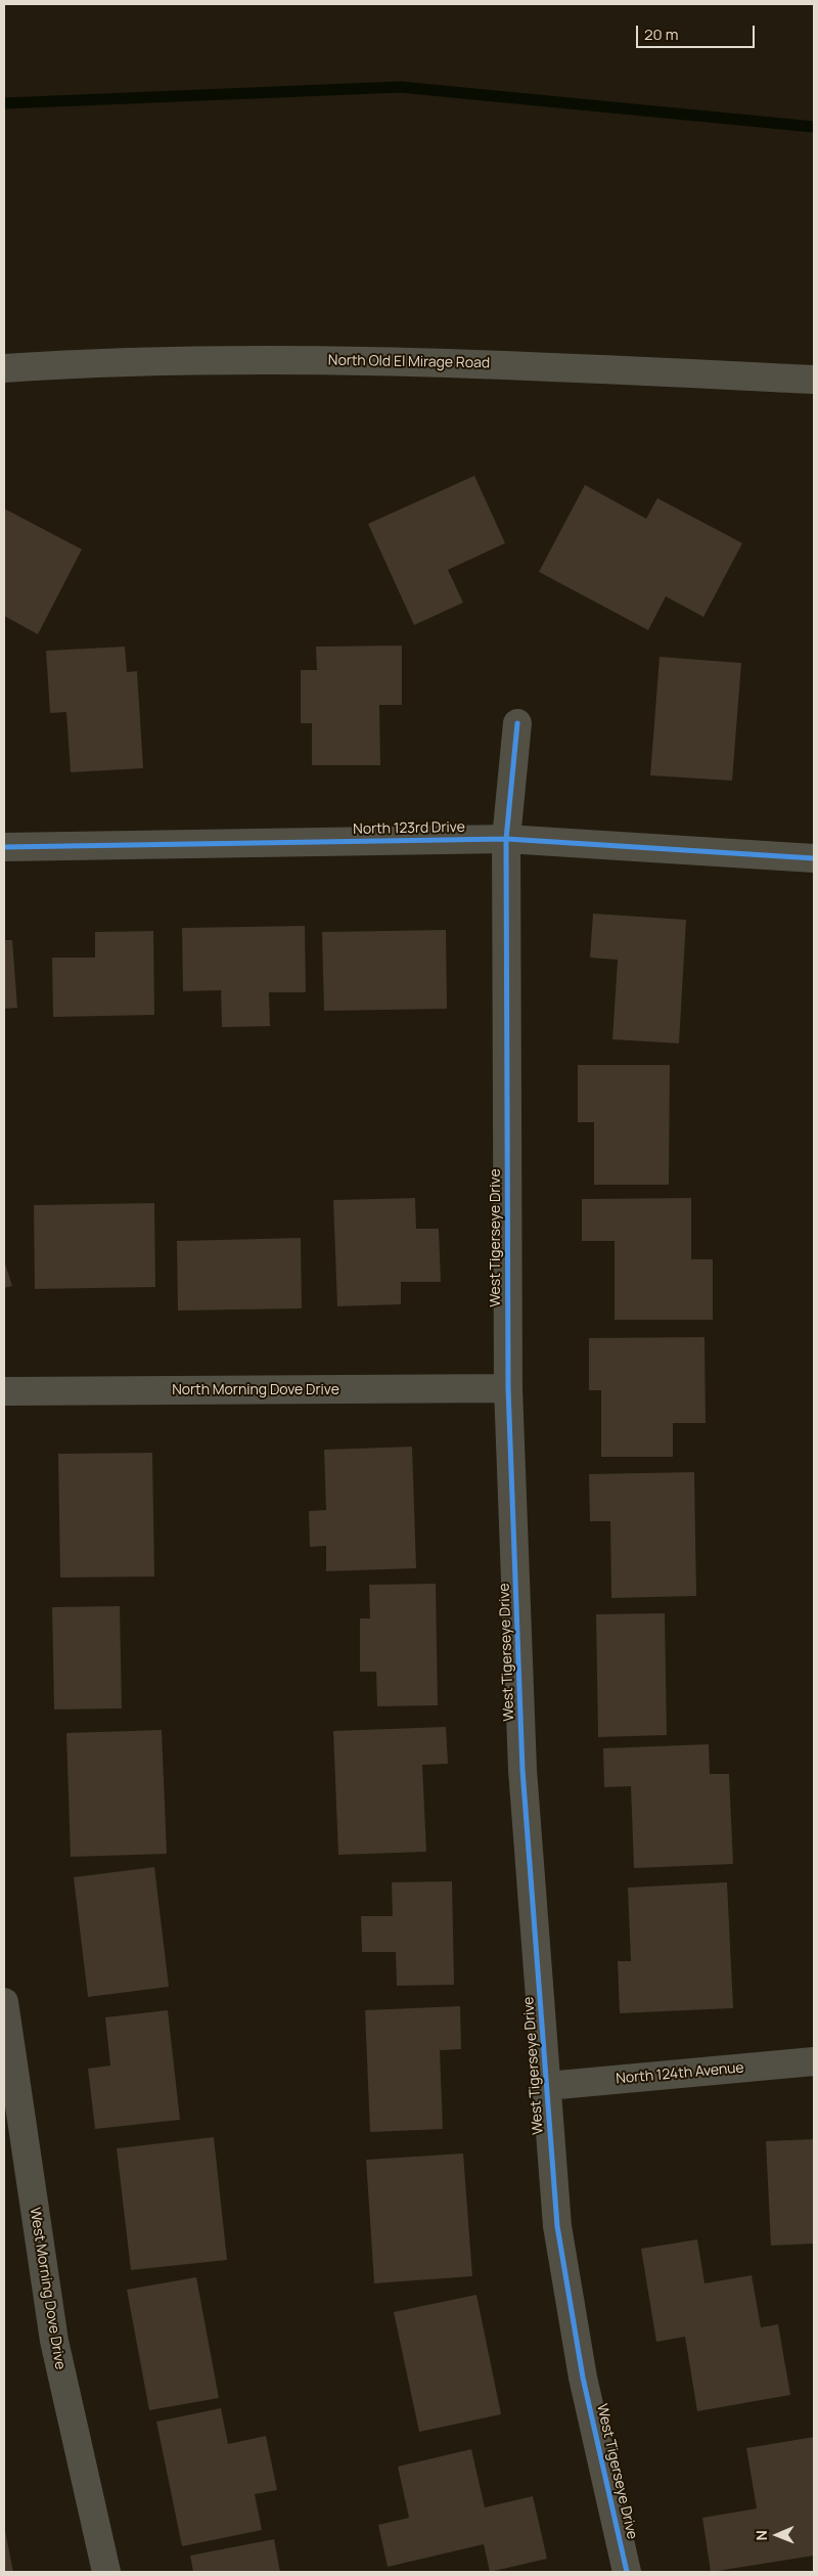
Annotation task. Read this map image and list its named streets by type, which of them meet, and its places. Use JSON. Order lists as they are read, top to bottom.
{
  "streets": {
    "street": [
      "North Old El Mirage Road",
      "North 123rd Drive",
      "West Tigerseye Drive",
      "North Morning Dove Drive",
      "North 124th Avenue",
      "West Morning Dove Drive"
    ]
  },
  "crossings": [
    ["North 123rd Drive", "West Tigerseye Drive"],
    ["West Tigerseye Drive", "North Morning Dove Drive"],
    ["West Tigerseye Drive", "North 124th Avenue"]
  ],
  "scale_bar": "20 m",
  "north": "left"
}
